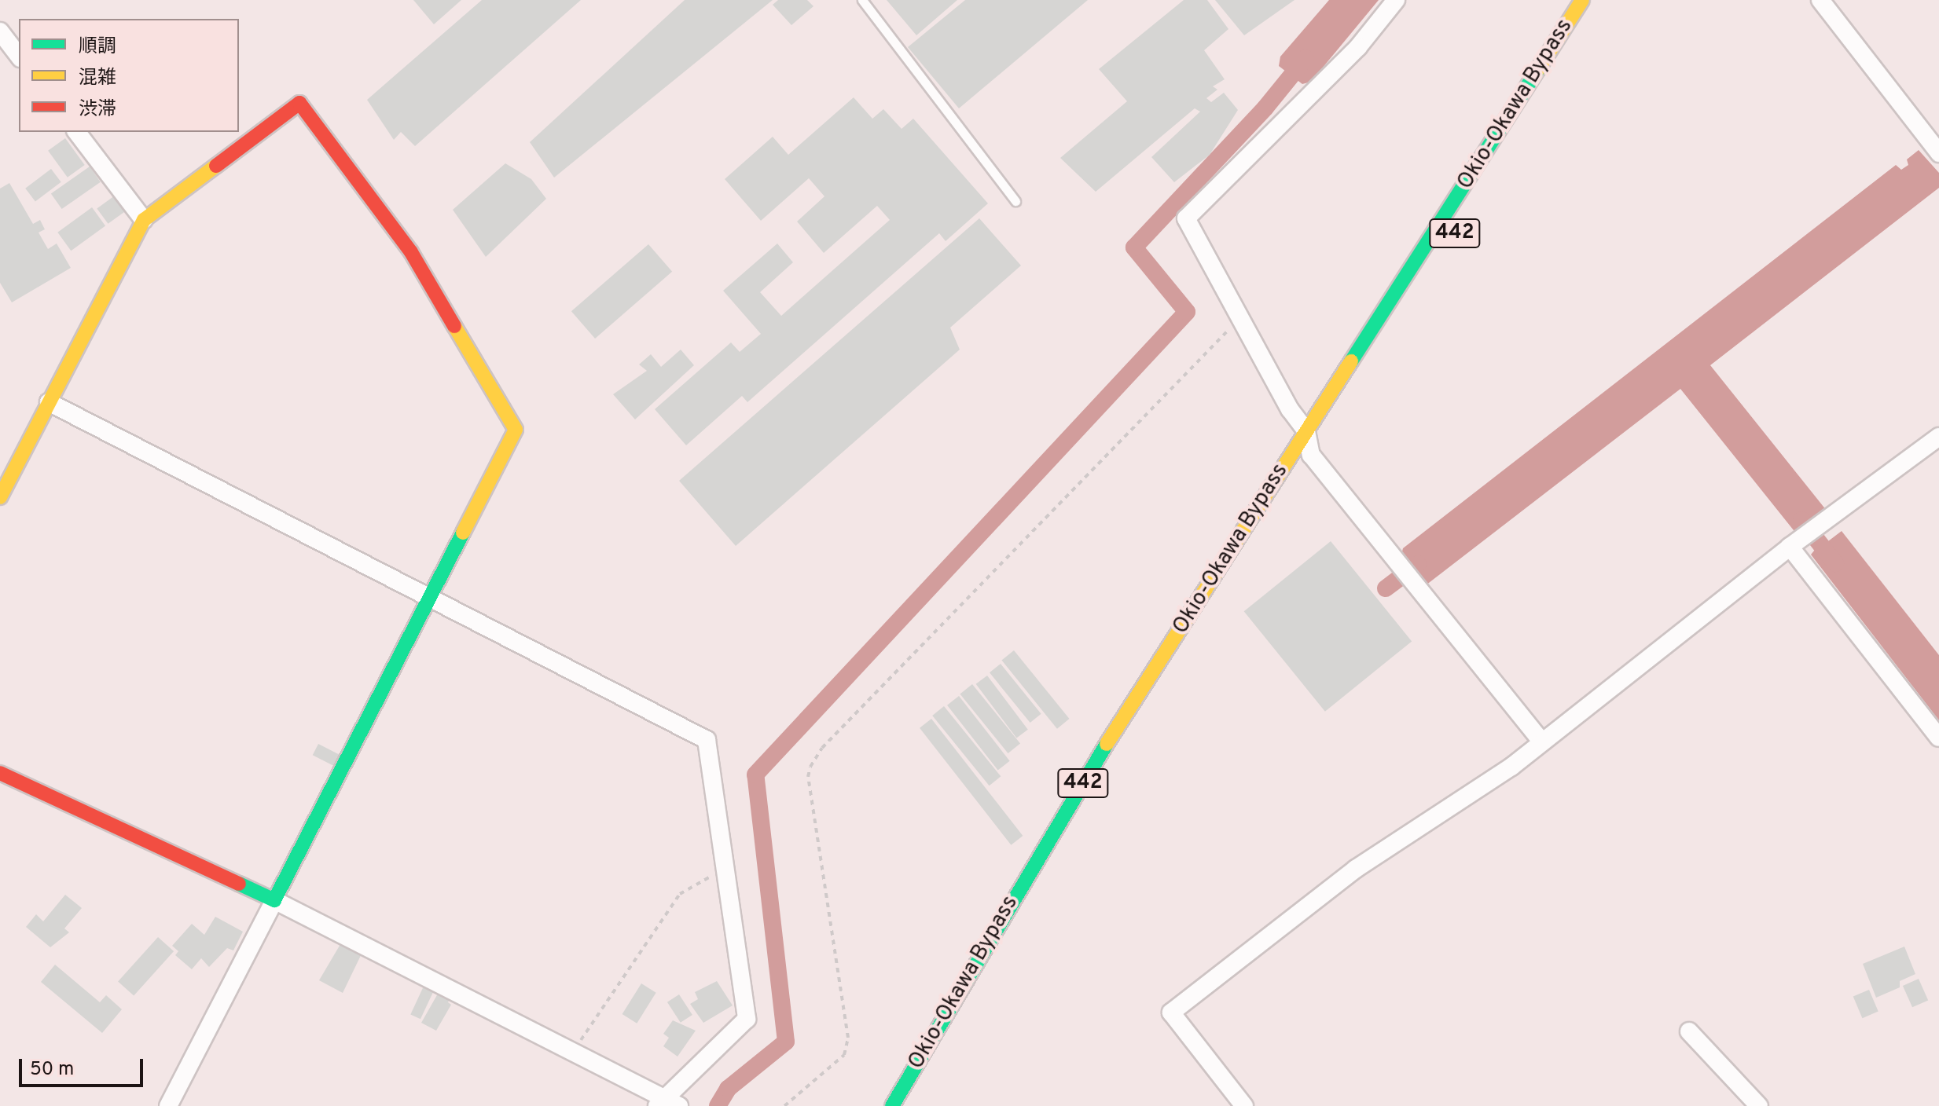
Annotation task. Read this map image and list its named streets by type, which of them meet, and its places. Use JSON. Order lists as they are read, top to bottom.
{
  "streets": {
    "main road": ["Okio-Okawa Bypass", "442"]
  },
  "legend": ["順調", "混雑", "渋滞"],
  "scale_bar": "50 m"
}
